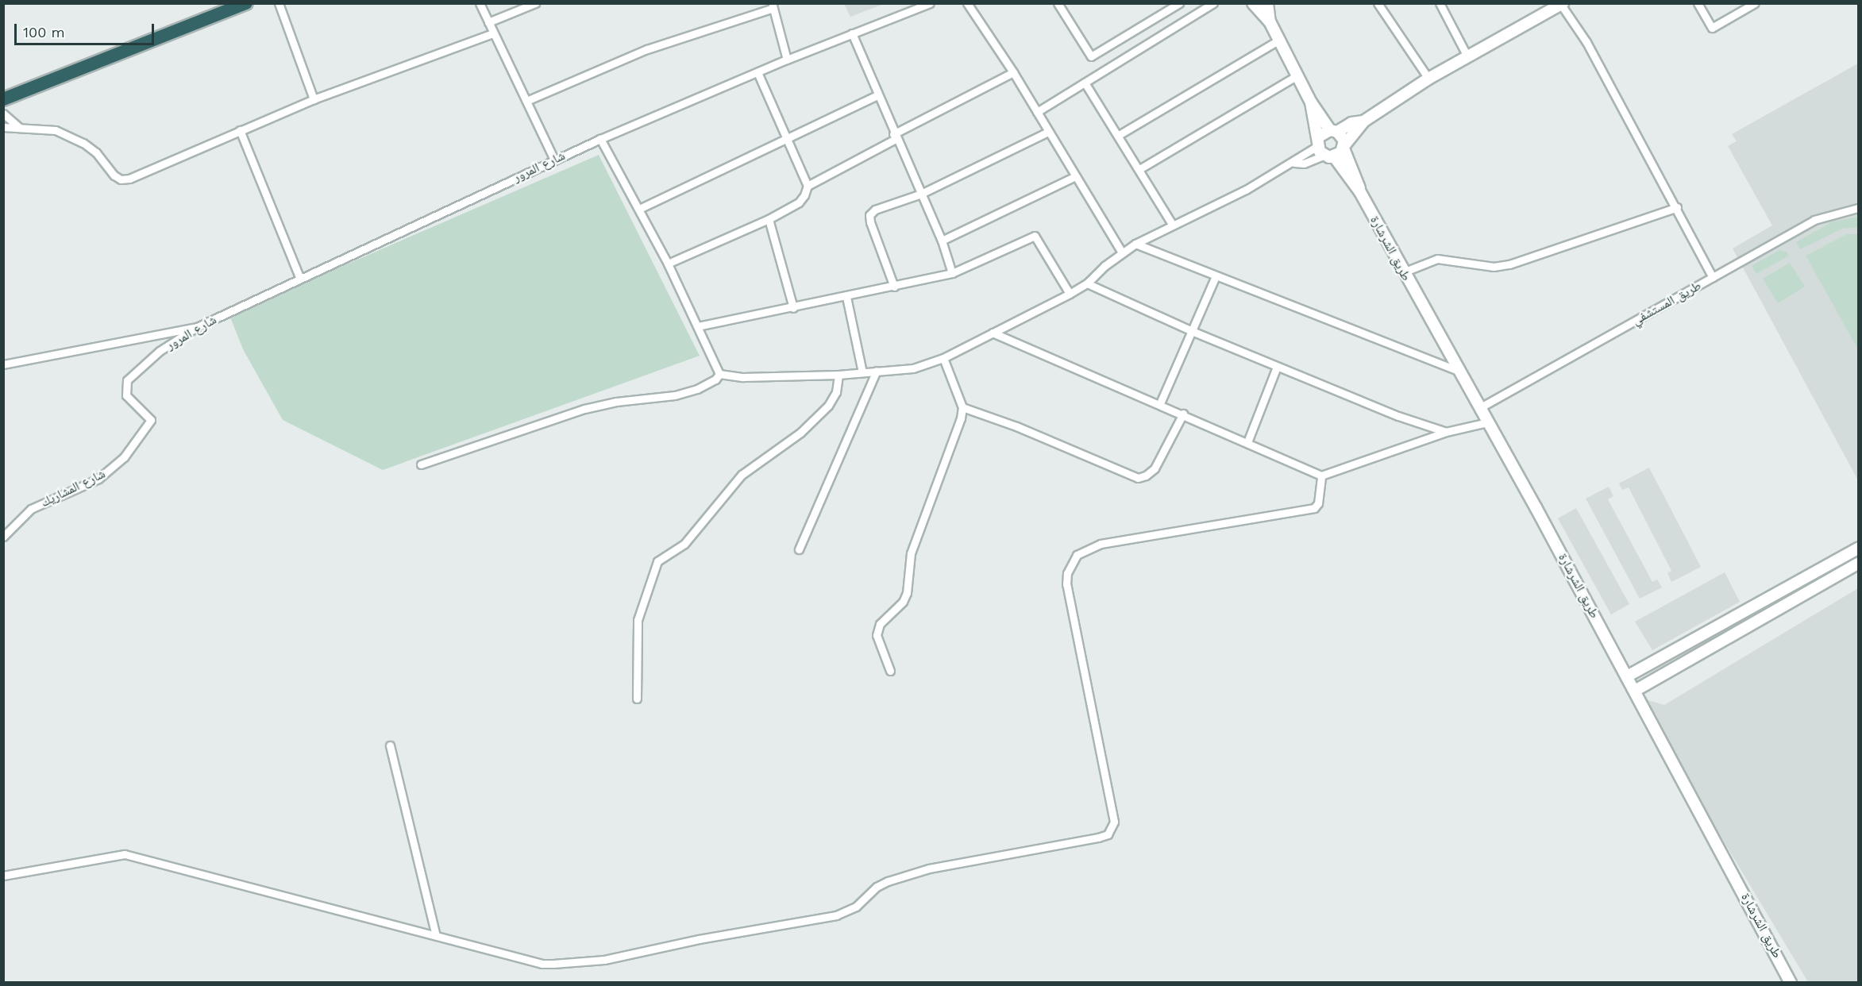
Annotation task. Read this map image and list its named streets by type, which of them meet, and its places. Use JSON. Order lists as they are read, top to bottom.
{
  "streets": {
    "street": [
      "شارع المرور",
      "طريق الشرشارة",
      "طريق المستشفي",
      "شارع المشاريك"
    ]
  },
  "crossings": [
    ["شارع المرور", "شارع المشاريك"],
    ["طريق الشرشارة", "طريق المستشفي"]
  ],
  "scale_bar": "100 m"
}
